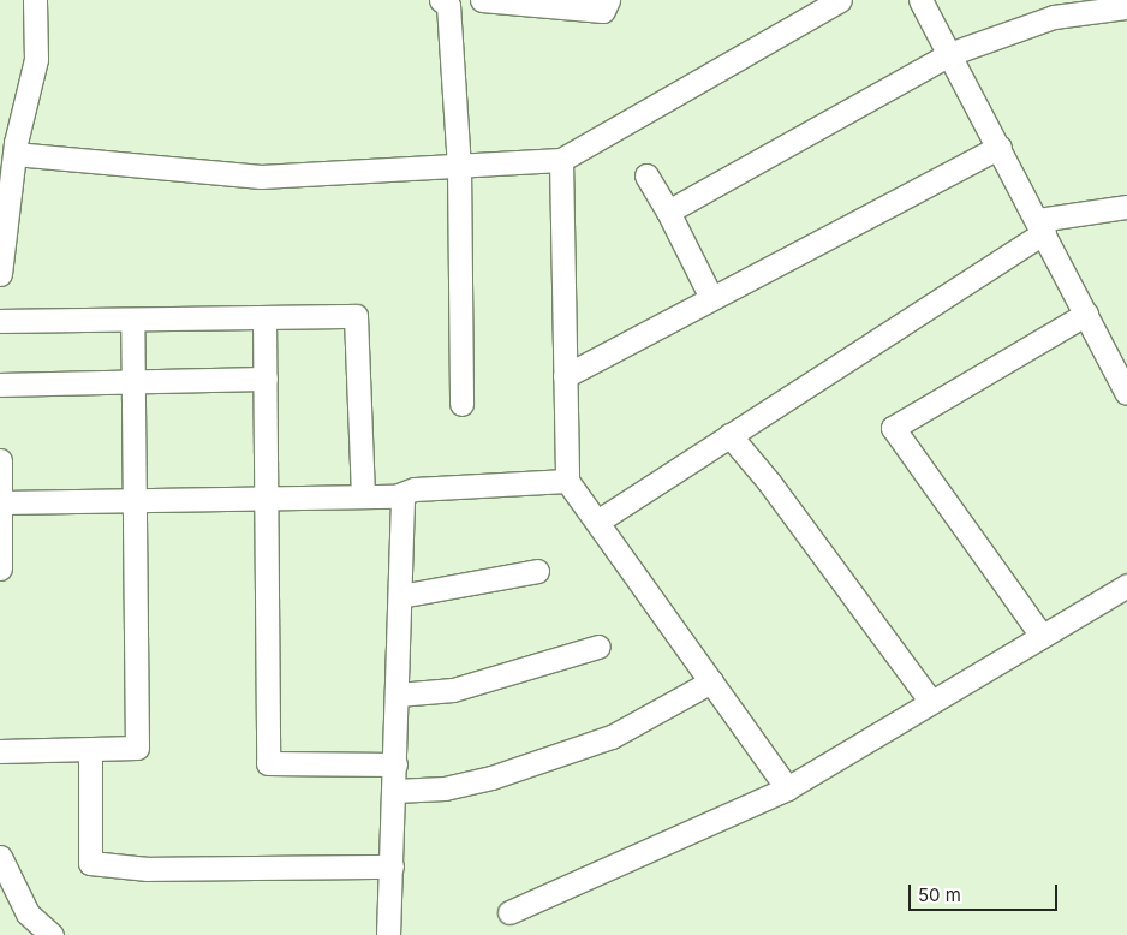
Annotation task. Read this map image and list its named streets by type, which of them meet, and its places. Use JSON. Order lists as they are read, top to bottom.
{
  "scale_bar": "50 m"
}
